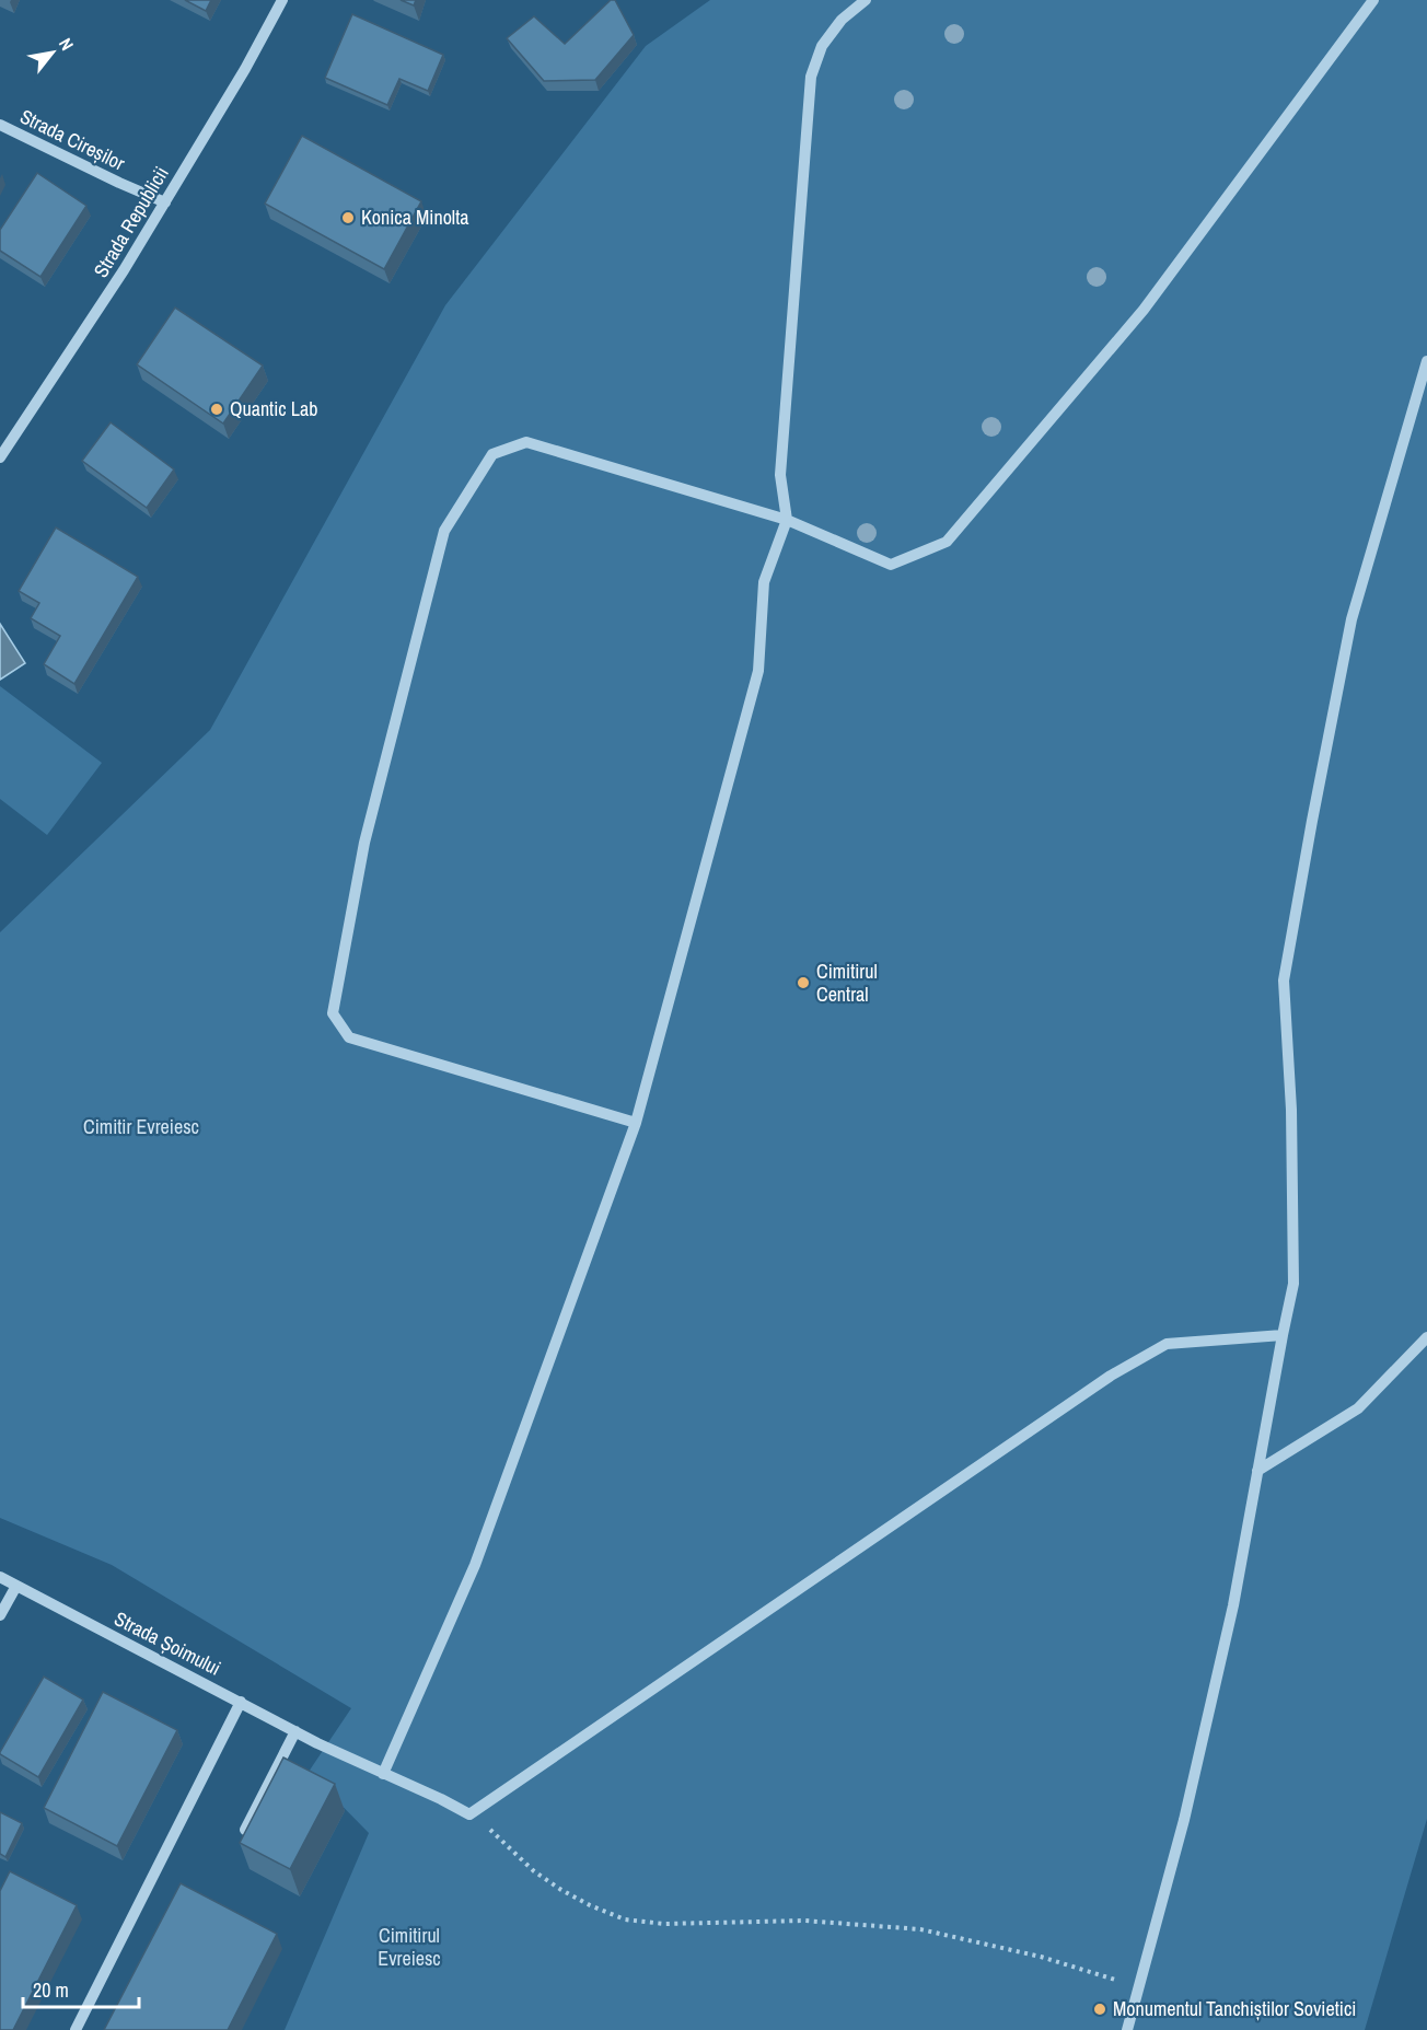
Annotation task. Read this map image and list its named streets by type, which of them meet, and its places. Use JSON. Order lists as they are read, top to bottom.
{
  "streets": {
    "street": ["Strada Cireșilor", "Strada Republicii", "Strada Șoimului"]
  },
  "crossings": [
    ["Strada Cireșilor", "Strada Republicii"]
  ],
  "parks": ["Cimitir Evreiesc", "Cimitirul Evreiesc"],
  "places": [
    "Konica Minolta",
    "Quantic Lab",
    "Cimitirul Central",
    "Monumentul Tanchiștilor Sovietici"
  ],
  "scale_bar": "20 m",
  "north": "top right"
}
